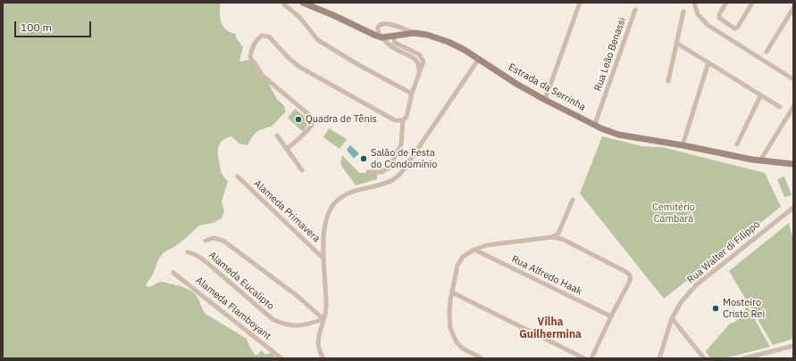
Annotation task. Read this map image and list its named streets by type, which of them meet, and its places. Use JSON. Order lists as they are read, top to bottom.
{
  "streets": {
    "street": [
      "Rua Leão Benassi",
      "Estrada da Serrinha",
      "Alameda Primavera",
      "Rua Walter di Filippo",
      "Rua Alfredo Haak",
      "Alameda Eucalipto",
      "Alameda Flamboyant"
    ]
  },
  "crossings": [
    ["Rua Leão Benassi", "Estrada da Serrinha"]
  ],
  "districts": ["Vilha Guilhermina"],
  "parks": ["Cemitério Cambará"],
  "places": ["Quadra de Tênis", "Salão de Festa do Condomínio", "Mosteiro Cristo Rei"],
  "scale_bar": "100 m"
}
